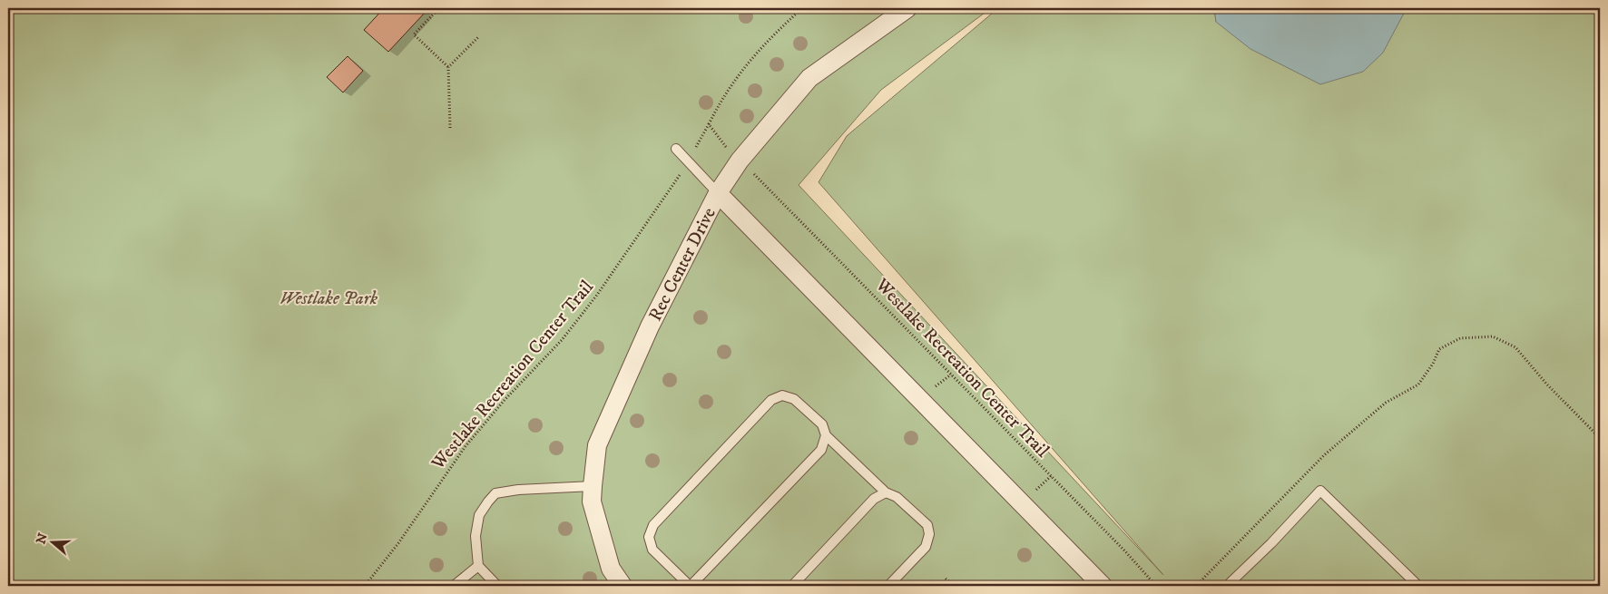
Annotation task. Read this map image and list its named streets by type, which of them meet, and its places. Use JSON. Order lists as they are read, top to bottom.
{
  "streets": {
    "street": ["Rec Center Drive"],
    "path": ["Westlake Recreation Center Trail"]
  },
  "parks": ["Westlake Park"],
  "north": "left"
}
